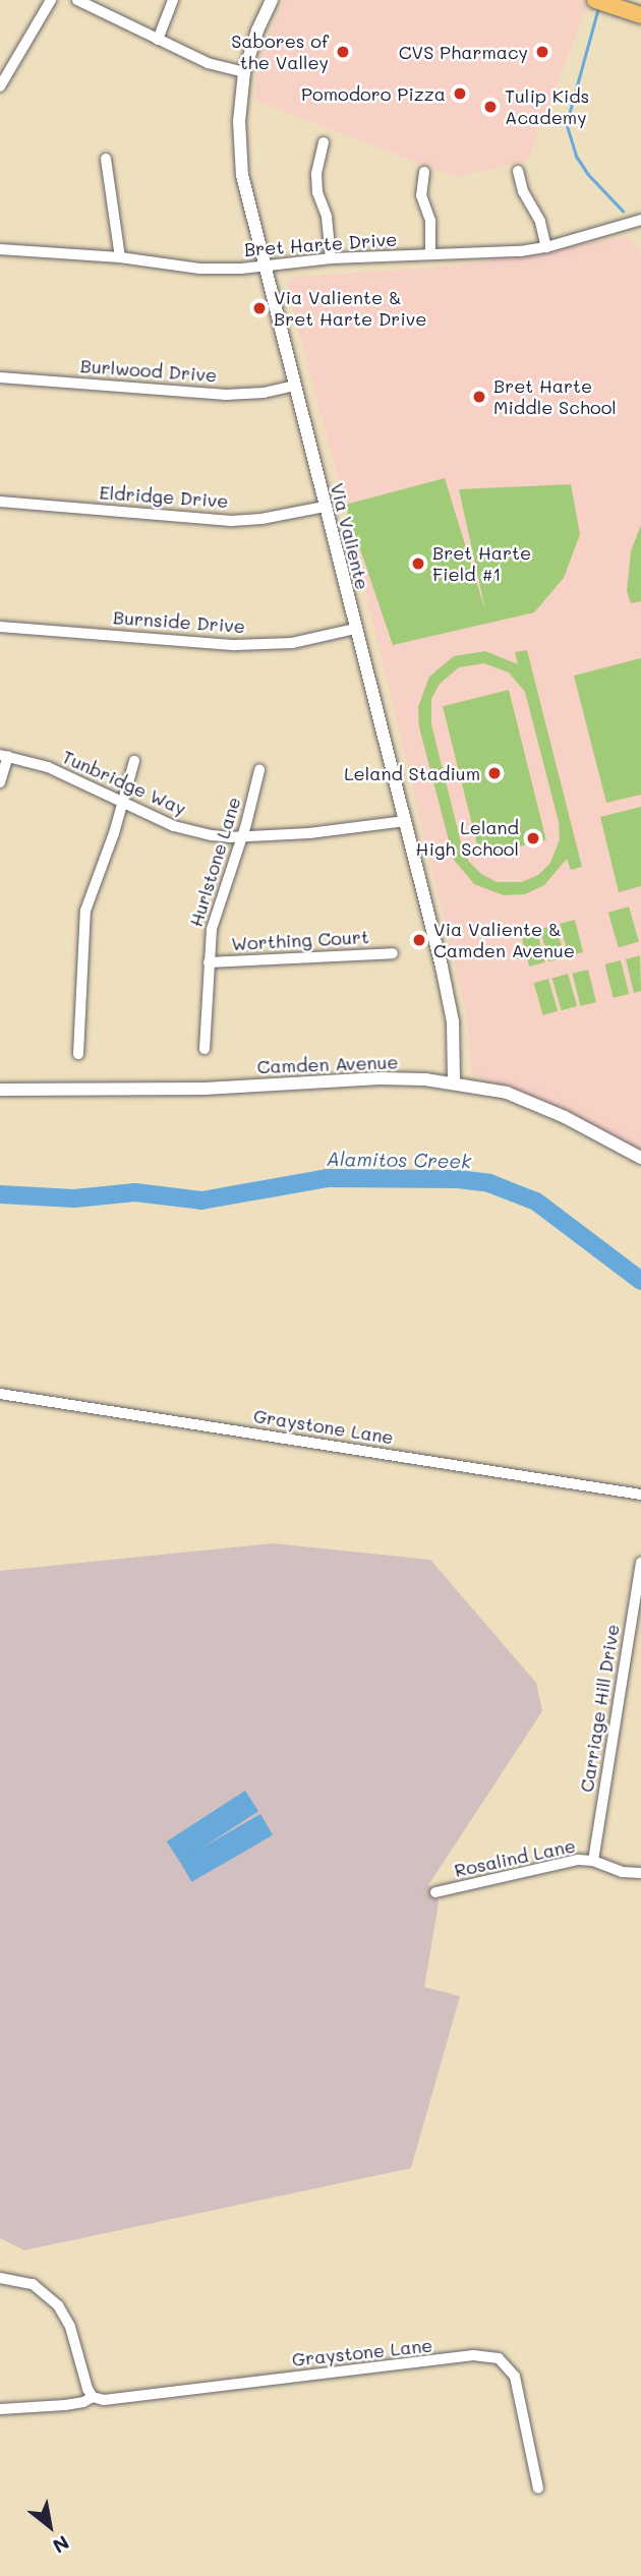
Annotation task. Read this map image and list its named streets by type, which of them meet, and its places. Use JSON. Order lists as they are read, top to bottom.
{
  "streets": {
    "street": [
      "Bret Harte Drive",
      "Burlwood Drive",
      "Eldridge Drive",
      "Via Valiente",
      "Burnside Drive",
      "Tunbridge Way",
      "Hurlstone Lane",
      "Worthing Court",
      "Camden Avenue",
      "Graystone Lane",
      "Carriage Hill Drive",
      "Rosalind Lane"
    ]
  },
  "crossings": [
    ["Bret Harte Drive", "Via Valiente"],
    ["Burlwood Drive", "Via Valiente"],
    ["Eldridge Drive", "Via Valiente"],
    ["Via Valiente", "Burnside Drive"],
    ["Via Valiente", "Tunbridge Way"],
    ["Via Valiente", "Camden Avenue"],
    ["Tunbridge Way", "Hurlstone Lane"],
    ["Hurlstone Lane", "Worthing Court"],
    ["Carriage Hill Drive", "Rosalind Lane"]
  ],
  "water": ["Alamitos Creek"],
  "places": [
    "Sabores of the Valley",
    "CVS Pharmacy",
    "Pomodoro Pizza",
    "Tulip Kids Academy",
    "Via Valiente & Bret Harte Drive",
    "Bret Harte Middle School",
    "Bret Harte Field #1",
    "Leland Stadium",
    "Leland High School",
    "Via Valiente & Camden Avenue"
  ],
  "north": "bottom right"
}
